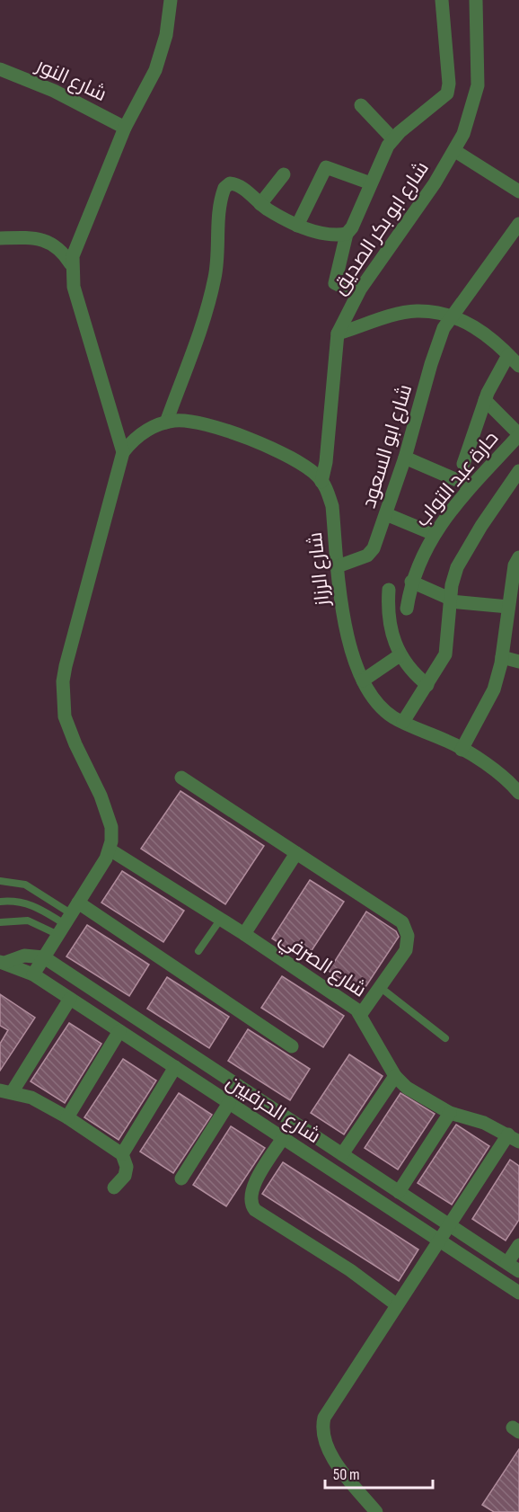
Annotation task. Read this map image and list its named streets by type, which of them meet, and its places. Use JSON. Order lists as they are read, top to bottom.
{
  "streets": {
    "street": [
      "شارع النور",
      "شارع ابو بكر الصديق",
      "شارع ابو السعود",
      "حارة عبد التواب",
      "شارع الرزاز",
      "شارع الصرفي",
      "شارع الحرفيين"
    ]
  },
  "crossings": [
    ["شارع ابو بكر الصديق", "شارع الرزاز"],
    ["شارع ابو السعود", "شارع الرزاز"]
  ],
  "scale_bar": "50 m"
}
